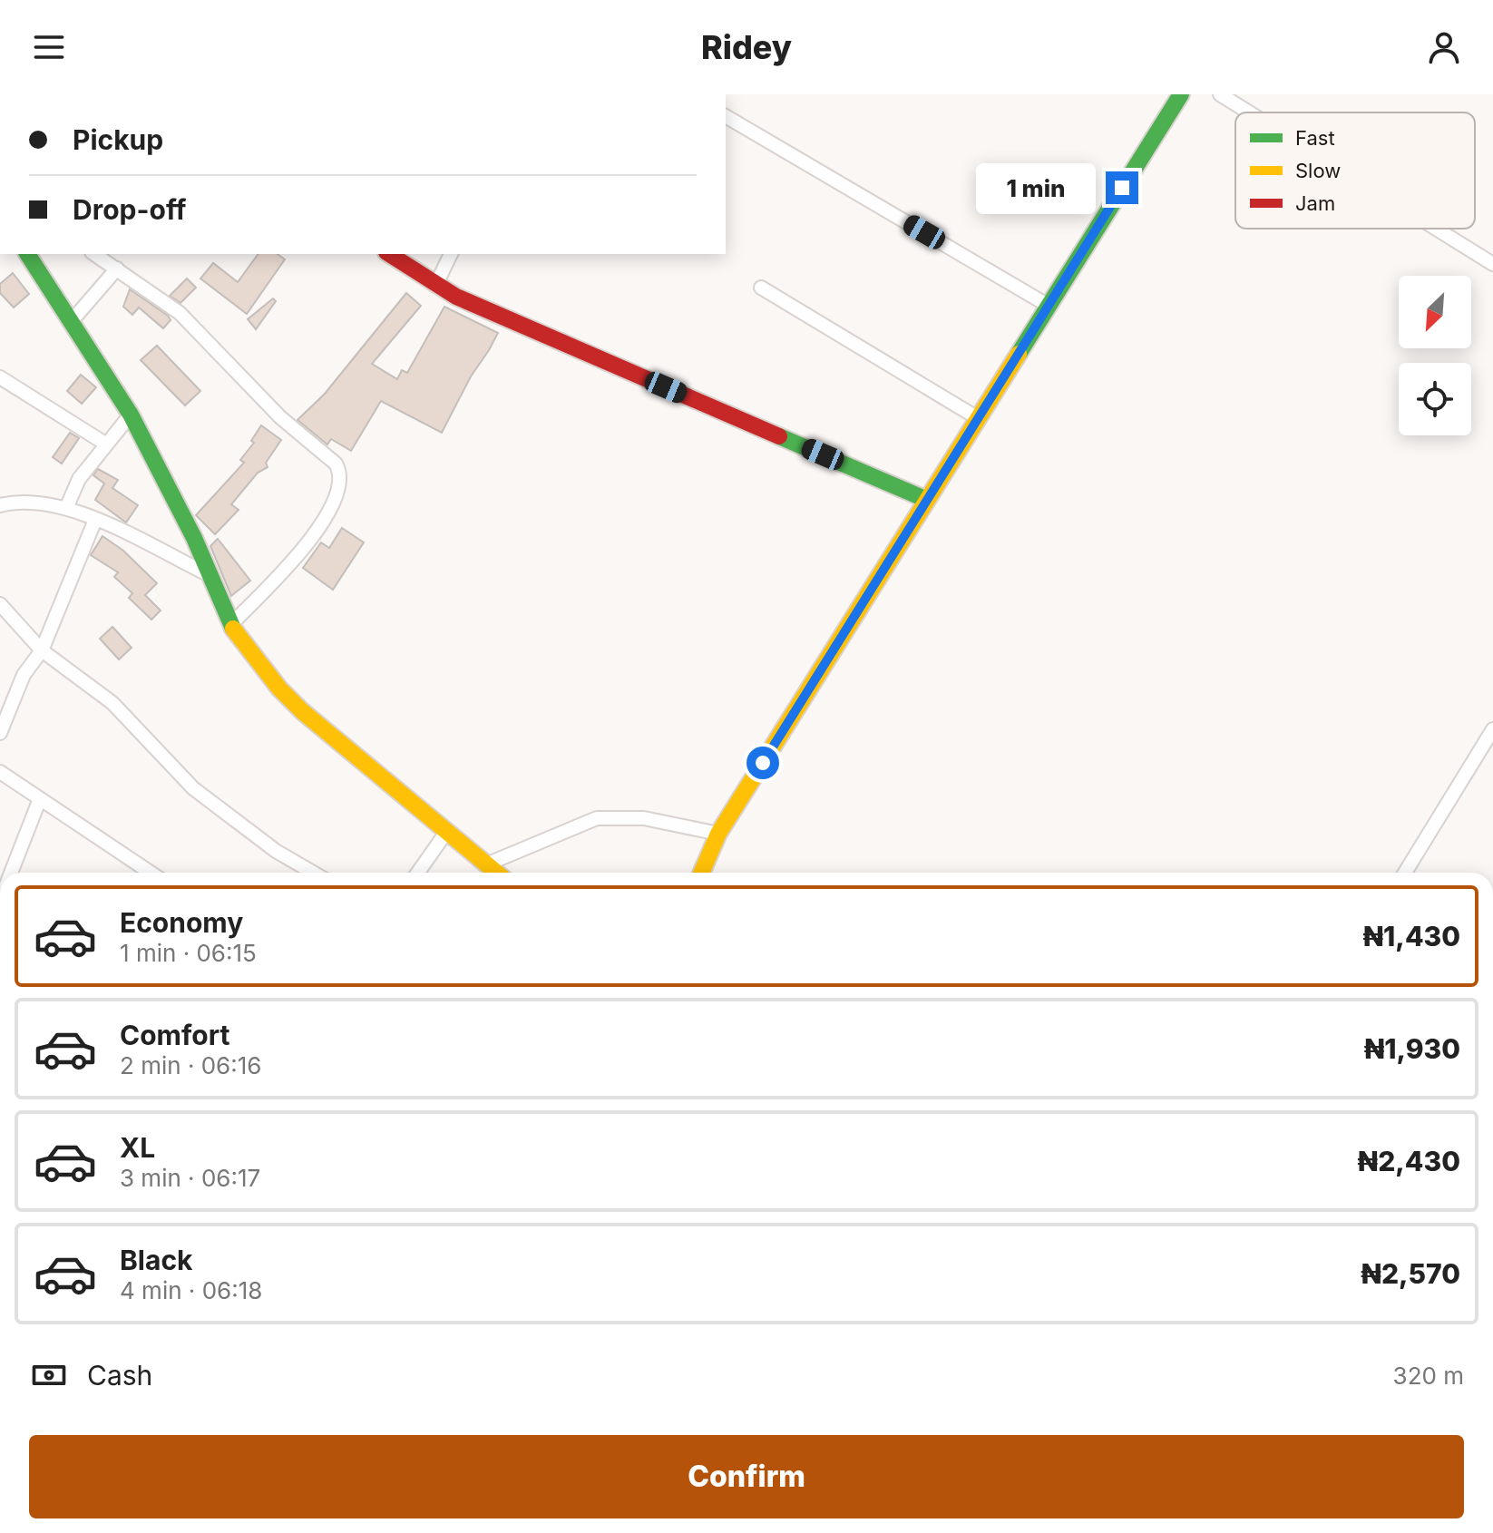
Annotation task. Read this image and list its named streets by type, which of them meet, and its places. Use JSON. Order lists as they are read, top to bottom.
{
  "legend": ["Fast", "Slow", "Jam"],
  "north": "bottom left",
  "page": {
    "header": "Ridey",
    "banner": ["Pickup", "Drop-off"],
    "bubble": "1 min",
    "list": [
      {
        "name": "Economy",
        "note": "1 min · 06:15",
        "value": "₦1,430"
      },
      {
        "name": "Comfort",
        "note": "2 min · 06:16",
        "value": "₦1,930"
      },
      {
        "name": "XL",
        "note": "3 min · 06:17",
        "value": "₦2,430"
      },
      {
        "name": "Black",
        "note": "4 min · 06:18",
        "value": "₦2,570"
      }
    ],
    "pay": ["Cash", "320 m"],
    "buttons": "Confirm"
  }
}
